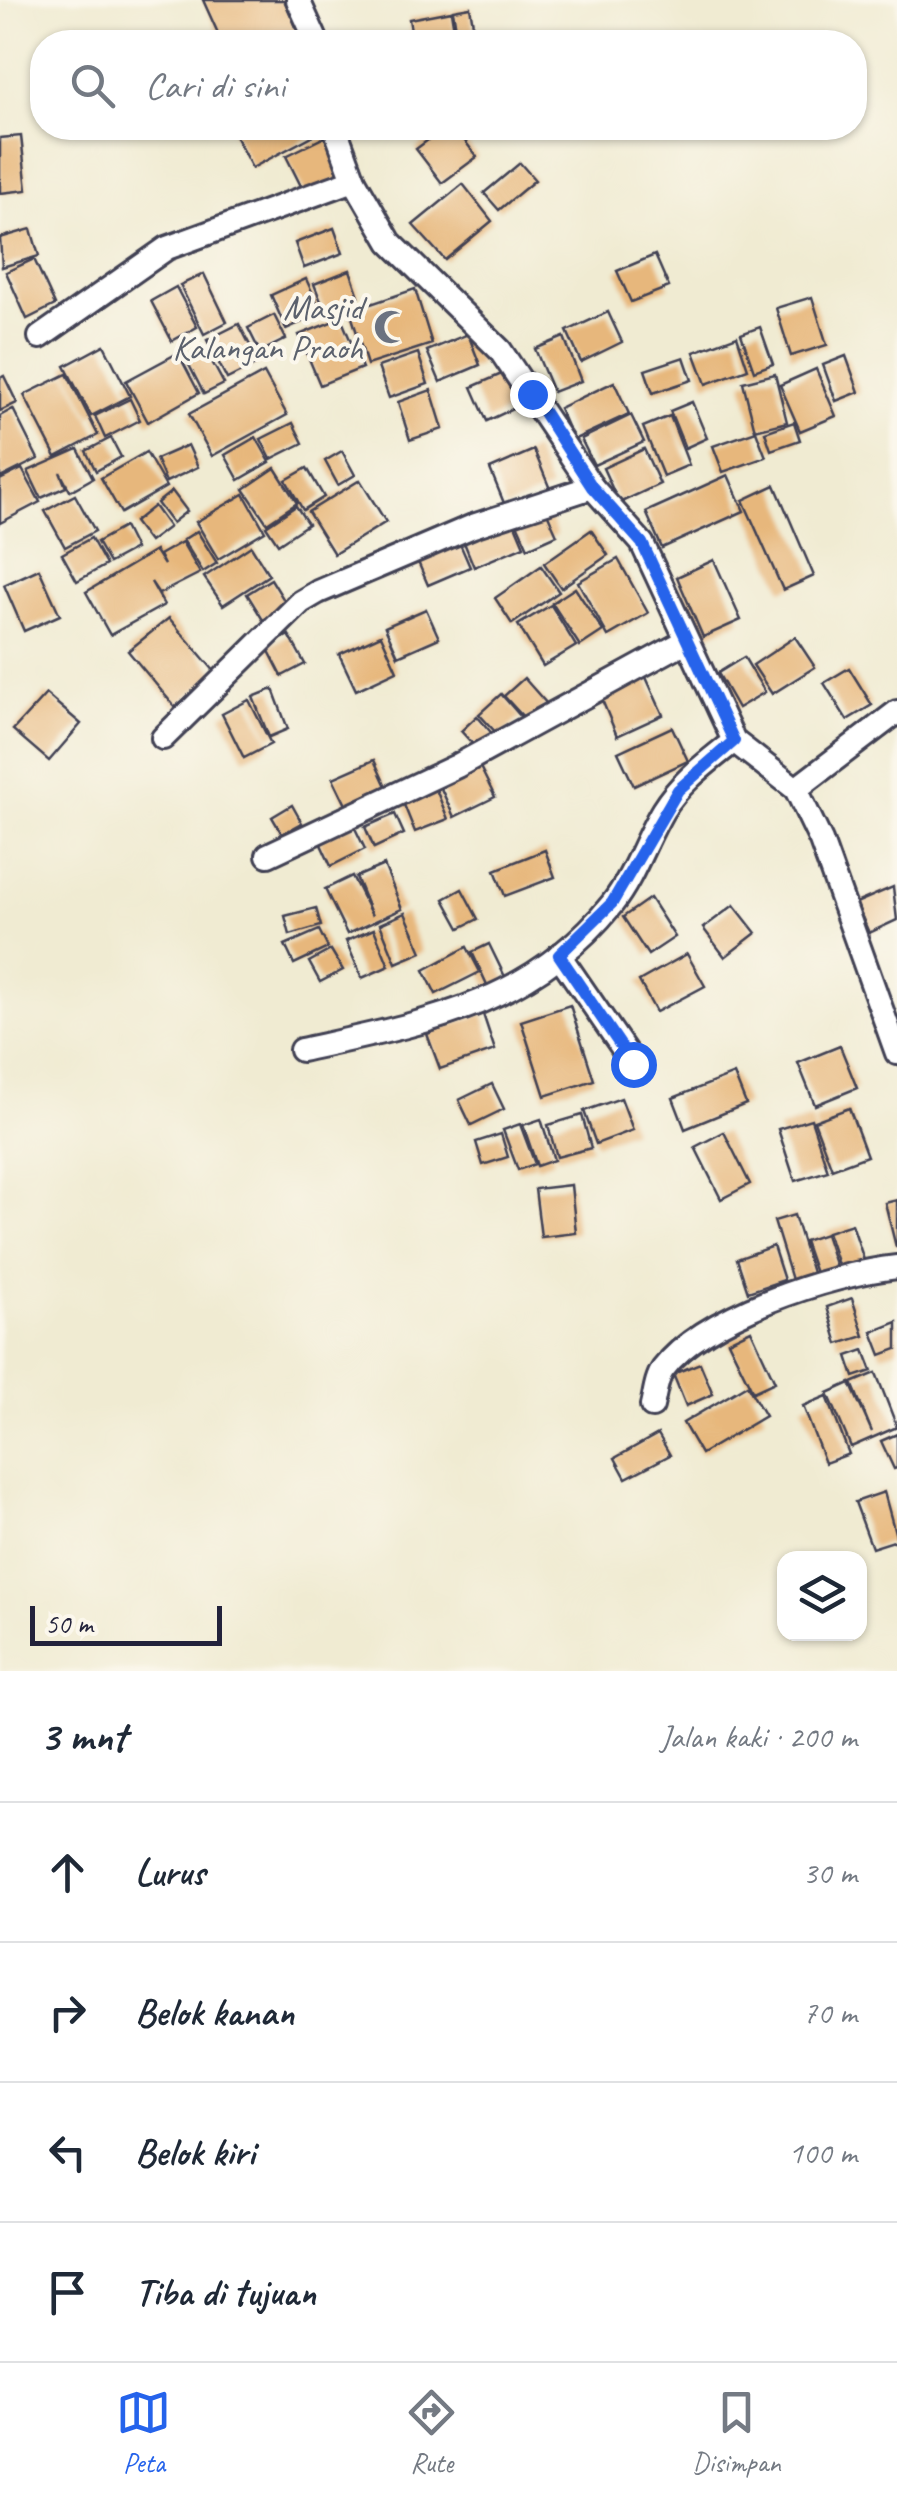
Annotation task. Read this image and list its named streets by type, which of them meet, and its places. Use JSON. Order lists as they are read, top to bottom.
{
  "places": {
    "mosque": ["Masjid Kalangan Praoh"]
  },
  "scale_bar": "50 m",
  "page": {
    "search": "Cari di sini",
    "scale": "50 m",
    "heading": ["3 mnt", "Jalan kaki · 200 m"],
    "list": [
      ["Lurus", "30 m"],
      ["Belok kanan", "70 m"],
      ["Belok kiri", "100 m"],
      "Tiba di tujuan"
    ],
    "nav": ["Peta", "Rute", "Disimpan"]
  }
}
